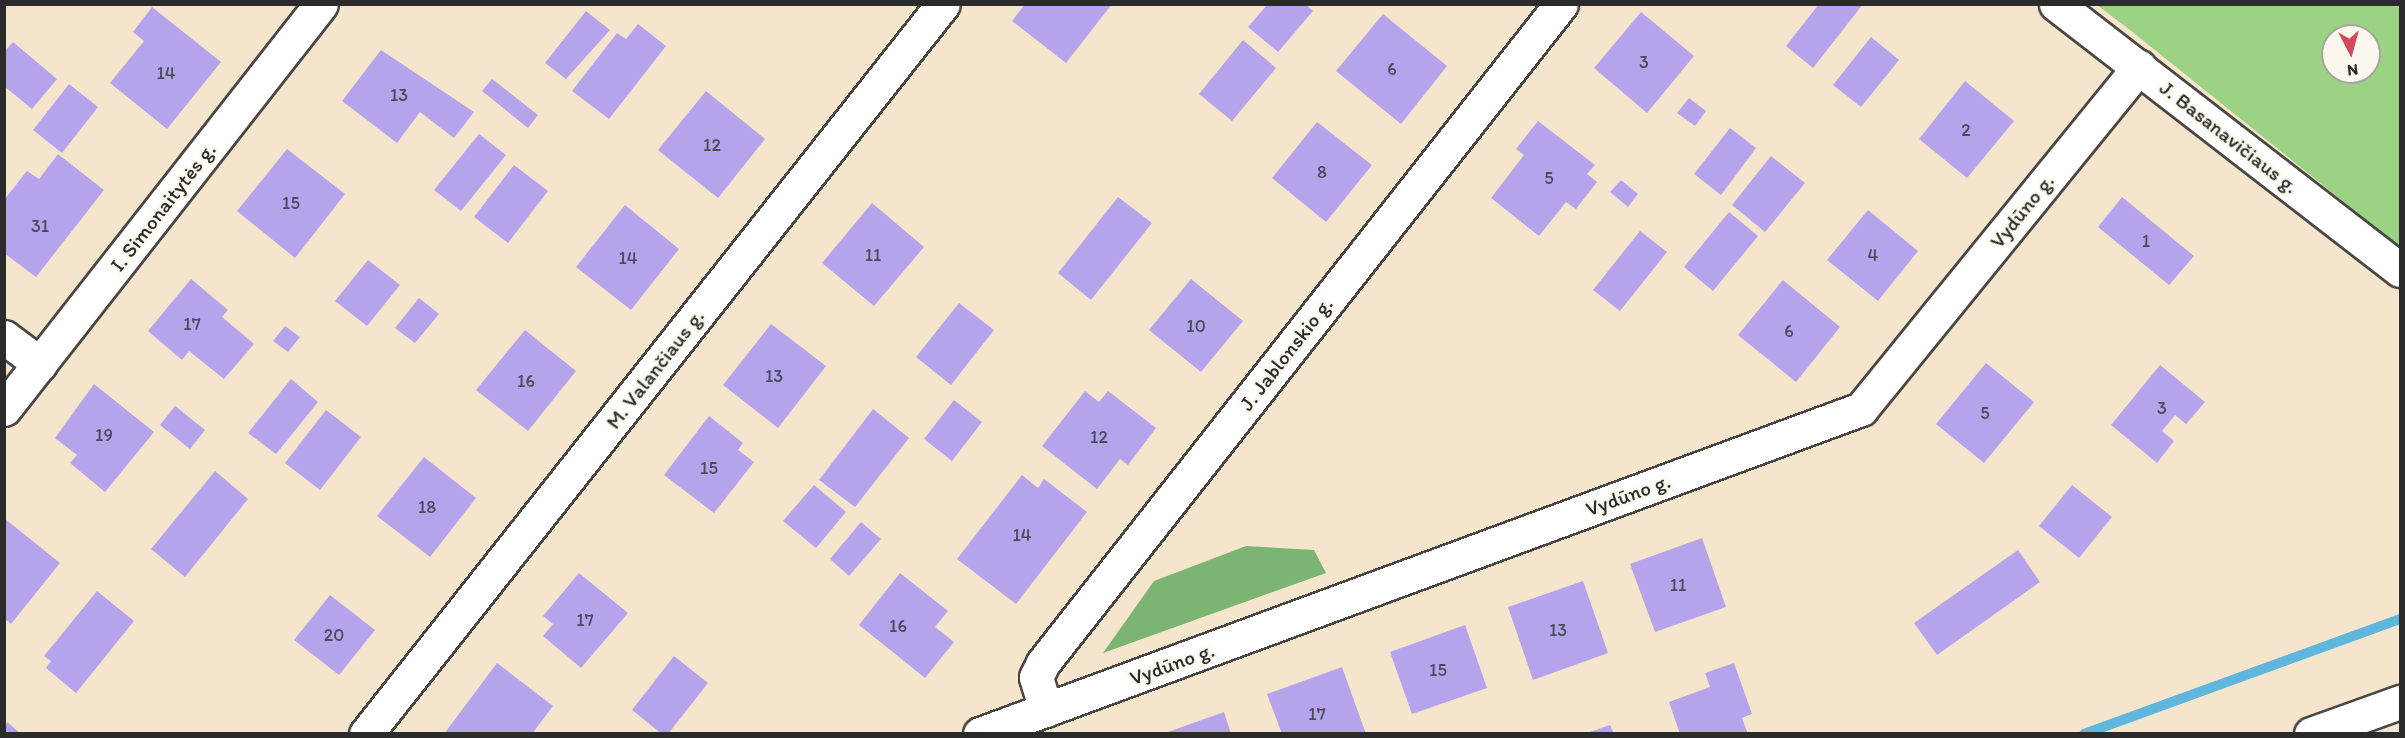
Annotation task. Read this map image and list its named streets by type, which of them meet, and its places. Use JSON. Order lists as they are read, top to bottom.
{
  "streets": {
    "street": [
      "J. Basanavičiaus g.",
      "I. Simonaitytės g.",
      "Vydūno g.",
      "J. Jablonskio g.",
      "M. Valančiaus g."
    ]
  },
  "crossings": [
    ["J. Basanavičiaus g.", "Vydūno g."],
    ["Vydūno g.", "J. Jablonskio g."]
  ],
  "house_numbers": [
    "3",
    "6",
    "14",
    "13",
    "2",
    "12",
    "8",
    "5",
    "15",
    "31",
    "1",
    "11",
    "4",
    "14",
    "17",
    "10",
    "6",
    "13",
    "16",
    "3",
    "5",
    "19",
    "12",
    "15",
    "18",
    "14",
    "11",
    "17",
    "16",
    "13",
    "20",
    "15",
    "17"
  ],
  "north": "bottom"
}
